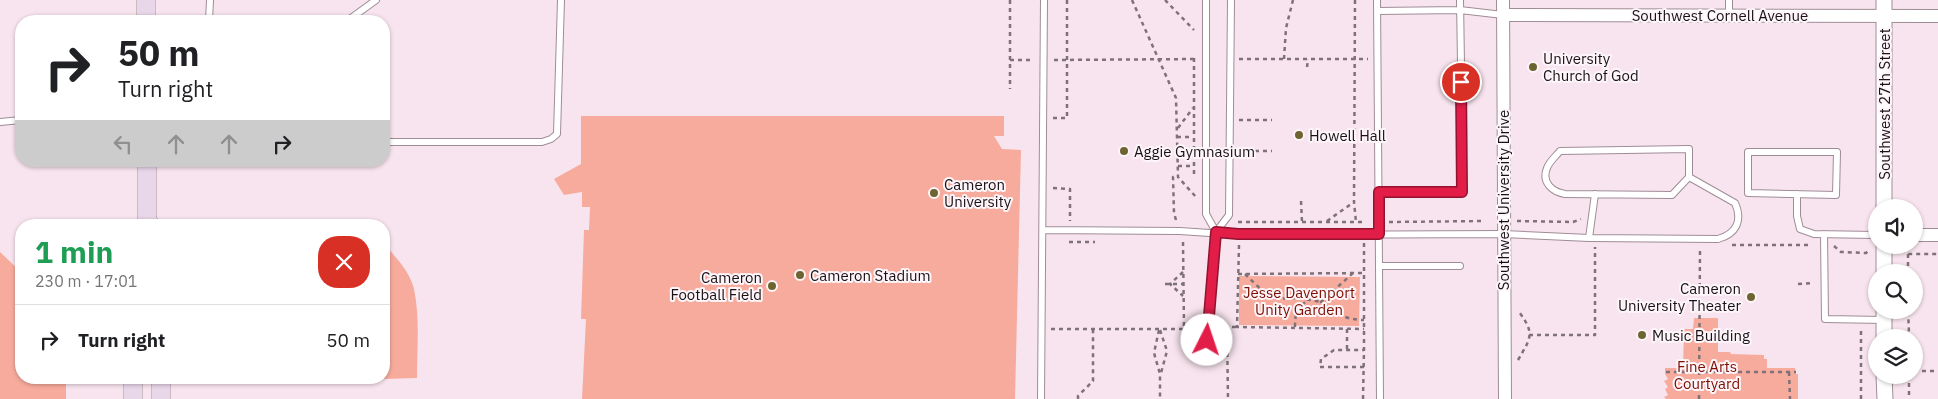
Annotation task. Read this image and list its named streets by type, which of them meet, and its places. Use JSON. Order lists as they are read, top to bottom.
{
  "streets": {
    "street": ["Southwest Cornell Avenue", "Southwest 27th Street", "Southwest University Drive"]
  },
  "crossings": [
    ["Southwest Cornell Avenue", "Southwest 27th Street"],
    ["Southwest Cornell Avenue", "Southwest University Drive"]
  ],
  "parks": ["Jesse Davenport Unity Garden", "Fine Arts Courtyard"],
  "places": [
    "University Church of God",
    "Howell Hall",
    "Aggie Gymnasium",
    "Cameron University",
    "Cameron Stadium",
    "Cameron Football Field",
    "Cameron University Theater",
    "Music Building"
  ],
  "page": {
    "turn": ["50 m", "Turn right"],
    "heading": ["1 min", "230 m · 17:01"],
    "list": [
      {
        "name": "Turn right",
        "value": "50 m"
      }
    ]
  }
}
